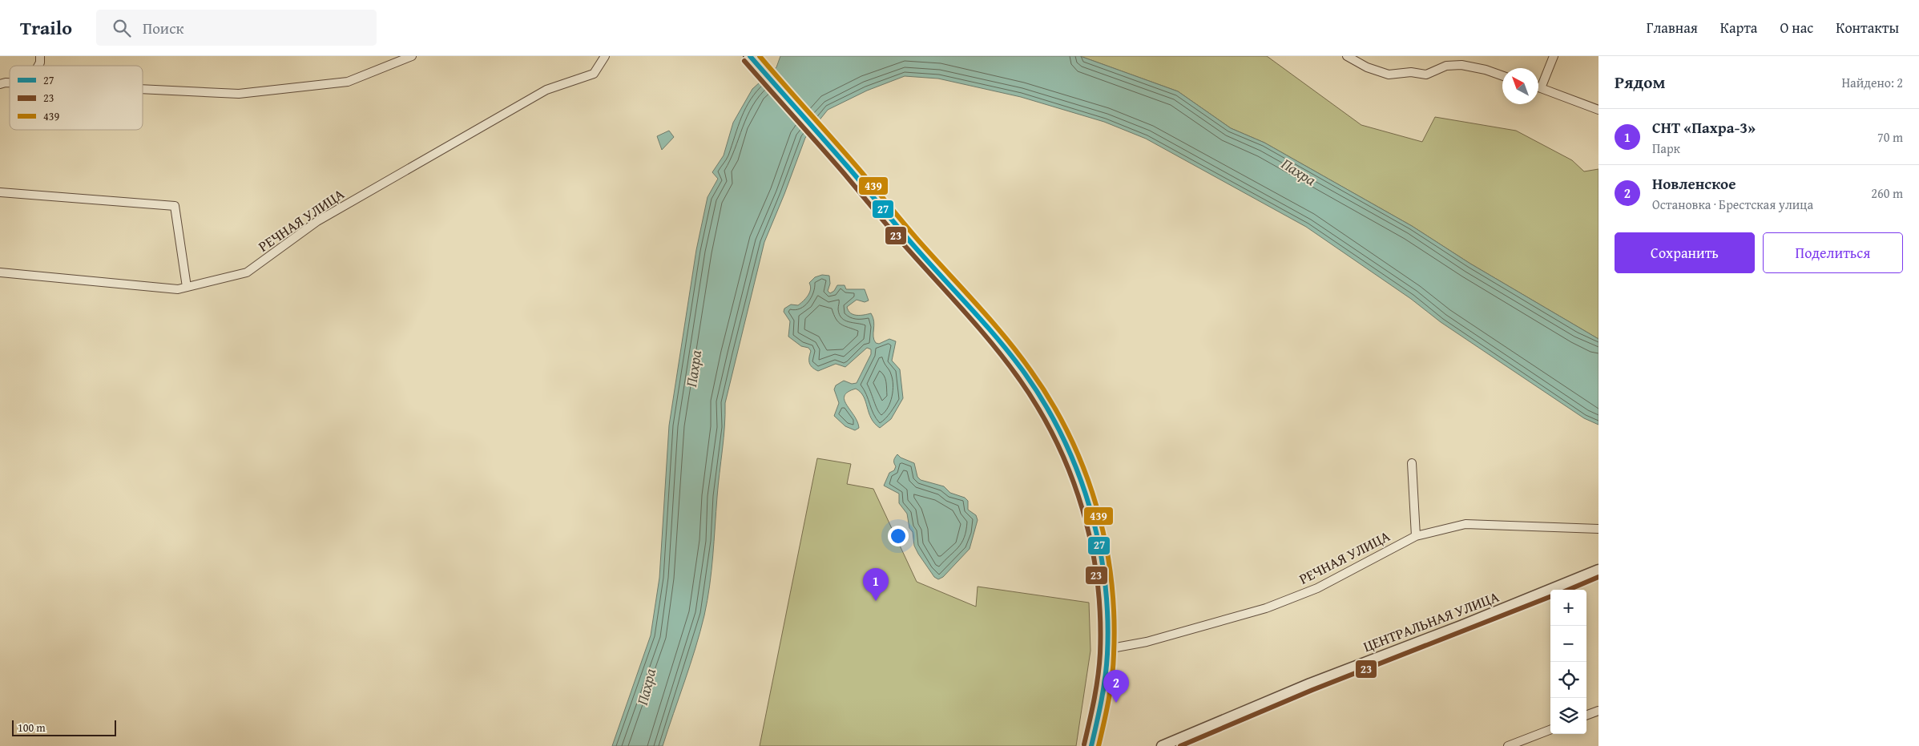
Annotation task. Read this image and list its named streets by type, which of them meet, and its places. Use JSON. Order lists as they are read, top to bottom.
{
  "streets": {
    "street": ["РЕЧНАЯ УЛИЦА", "ЦЕНТРАЛЬНАЯ УЛИЦА"]
  },
  "water": ["Пахра"],
  "lines": ["transit line 27", "transit line 439", "transit line 23"],
  "legend": ["27", "23", "439"],
  "scale_bar": "100 m",
  "north": "top left",
  "page": {
    "header": "Trailo",
    "search": "Поиск",
    "nav": [
      "Главная",
      "Карта",
      "О нас",
      "Контакты"
    ],
    "heading": ["Рядом", "Найдено: 2"],
    "list": [
      {
        "mark": "1",
        "name": "СНТ «Пахра-3»",
        "note": "Парк",
        "value": "70 m"
      },
      {
        "mark": "2",
        "name": "Новленское",
        "note": "Остановка · Брестская улица",
        "value": "260 m"
      }
    ],
    "buttons": ["Сохранить", "Поделиться"],
    "pins": ["1", "2"],
    "map_buttons": ["+", "−"],
    "scale": "100 m"
  }
}
